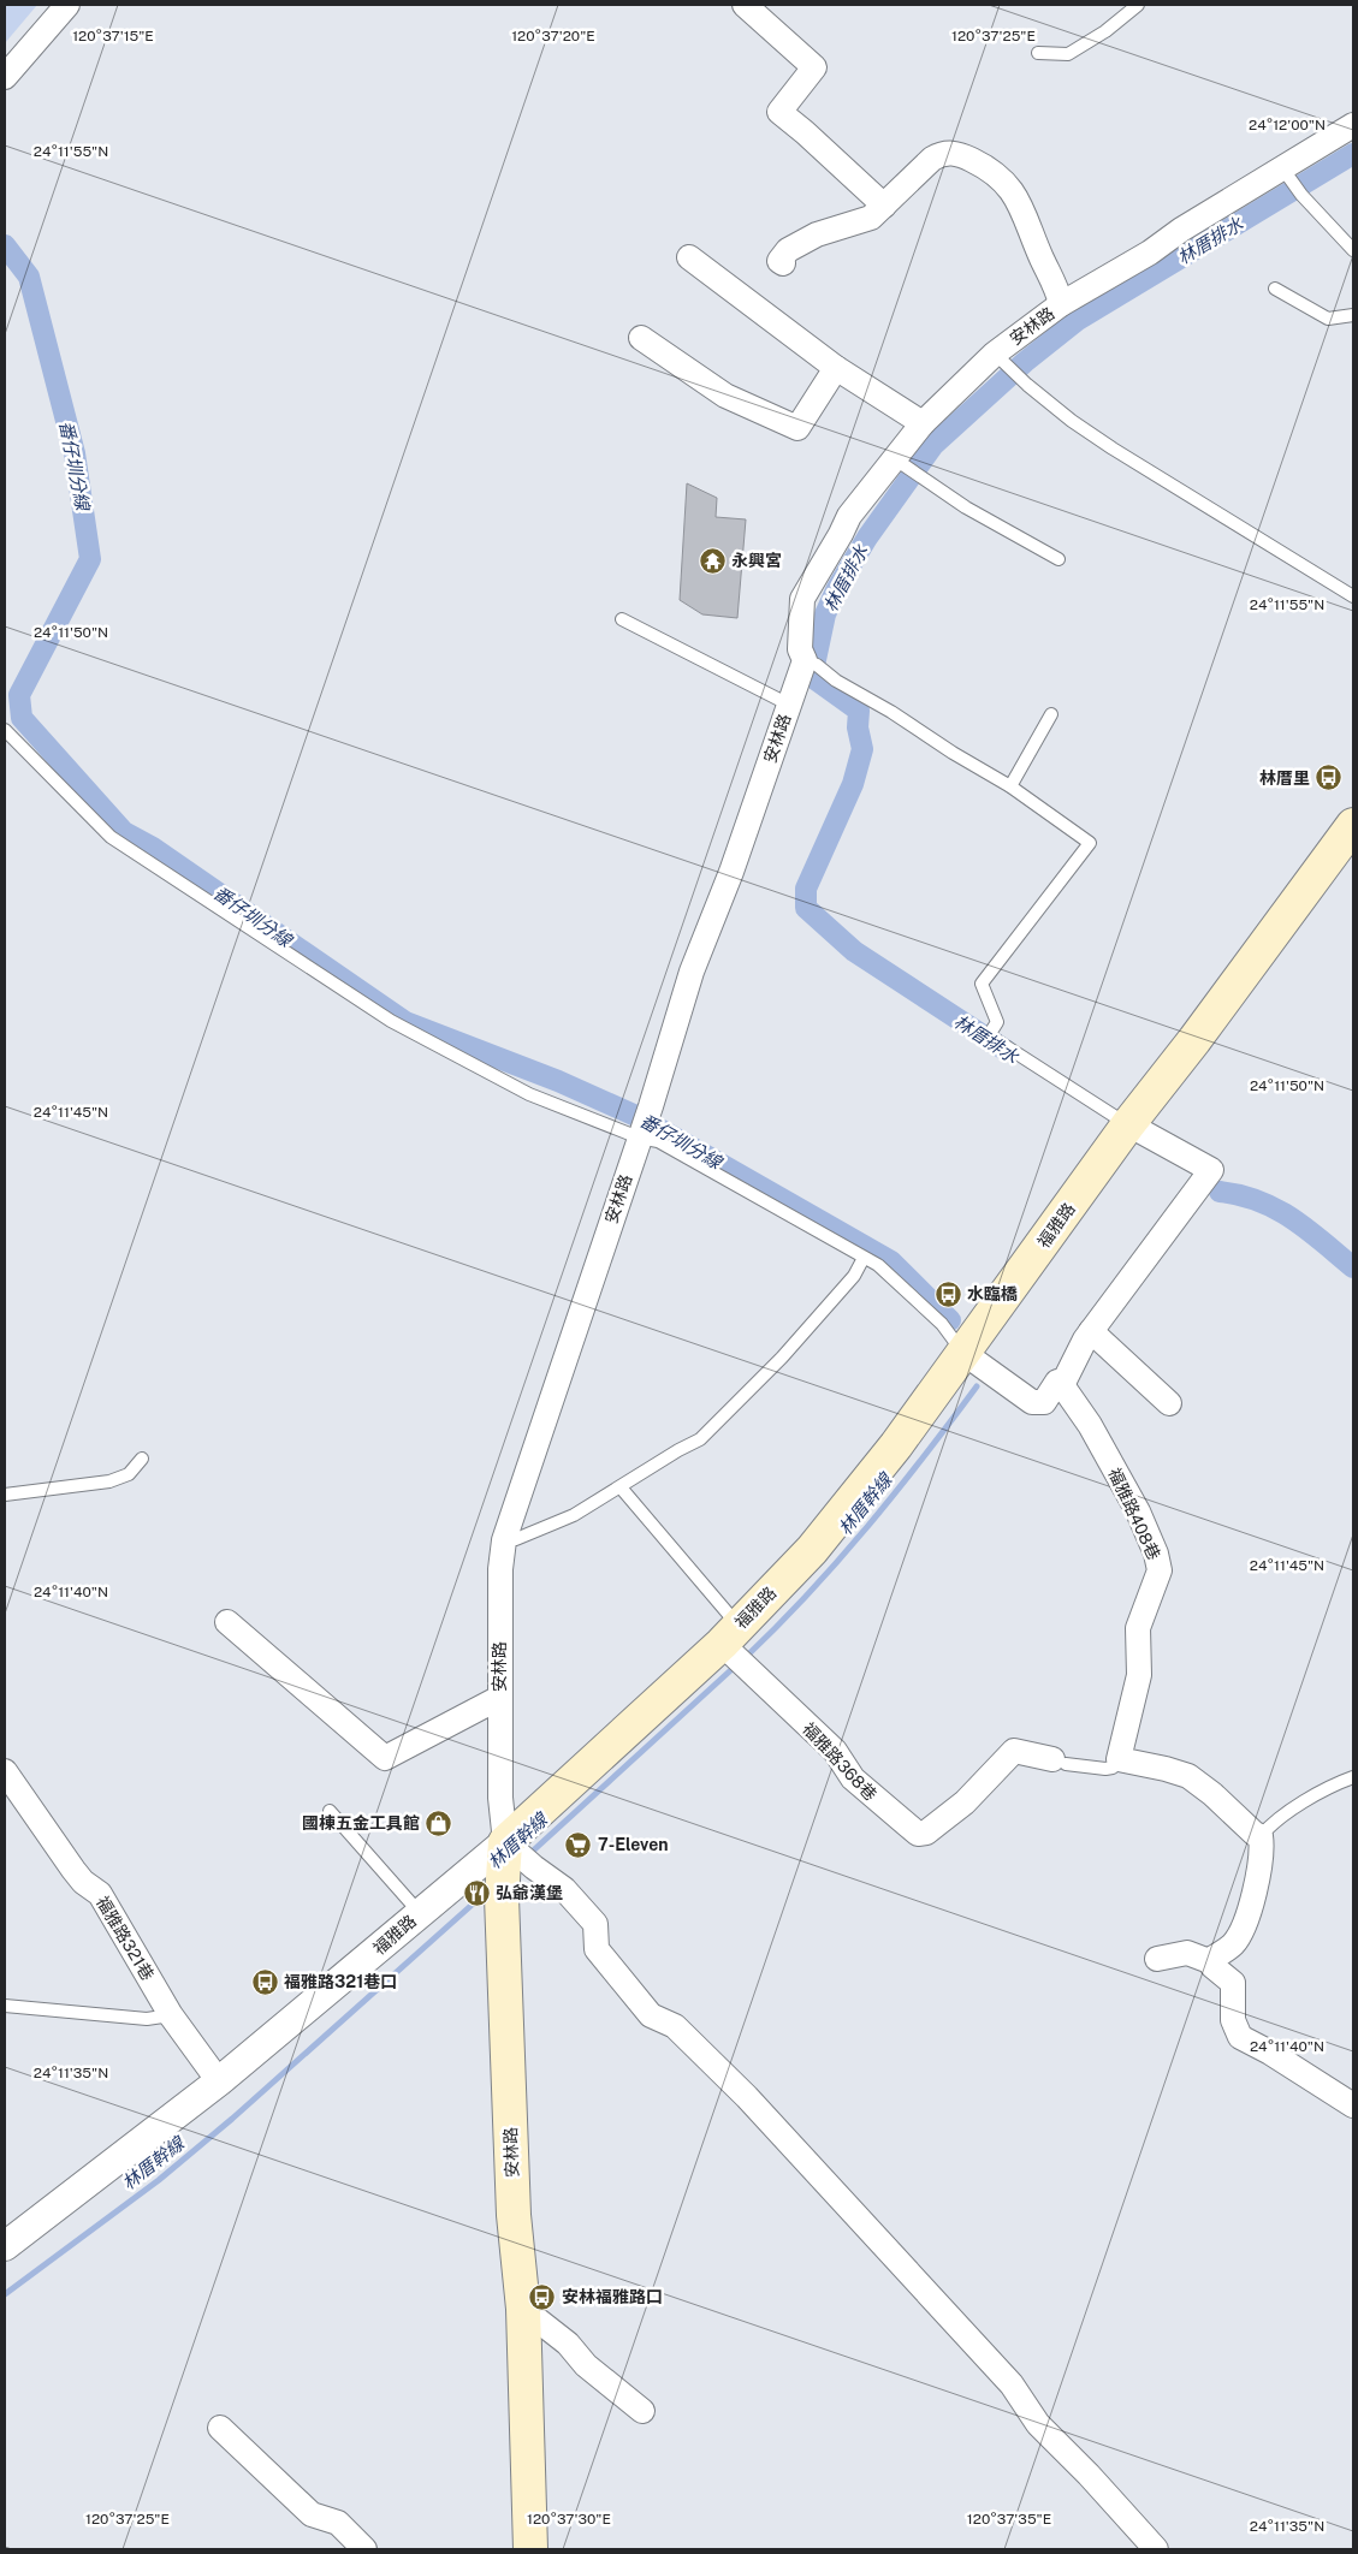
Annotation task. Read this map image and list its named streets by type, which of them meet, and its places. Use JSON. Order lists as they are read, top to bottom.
{
  "streets": {
    "main road": ["安林路", "福雅路"],
    "street": ["福雅路408巷", "福雅路368巷", "福雅路321巷"]
  },
  "crossings": [
    ["安林路", "福雅路"],
    ["福雅路", "福雅路368巷"],
    ["福雅路", "福雅路321巷"]
  ],
  "water": ["林厝排水", "番仔圳分線", "林厝幹線"],
  "places": {
    "temple": ["永興宮"],
    "bus stop": [
      "林厝里",
      "水臨橋",
      "福雅路321巷口",
      "安林福雅路口"
    ],
    "shop": ["國棟五金工具館"],
    "supermarket": ["7-Eleven"],
    "restaurant": ["弘爺漢堡"]
  },
  "coordinates": [
    "120°37'15\"E",
    "120°37'20\"E",
    "120°37'25\"E",
    "24°12'00\"N",
    "24°11'55\"N",
    "24°11'50\"N",
    "24°11'45\"N",
    "24°11'40\"N",
    "24°11'35\"N",
    "120°37'30\"E",
    "120°37'35\"E"
  ]
}
